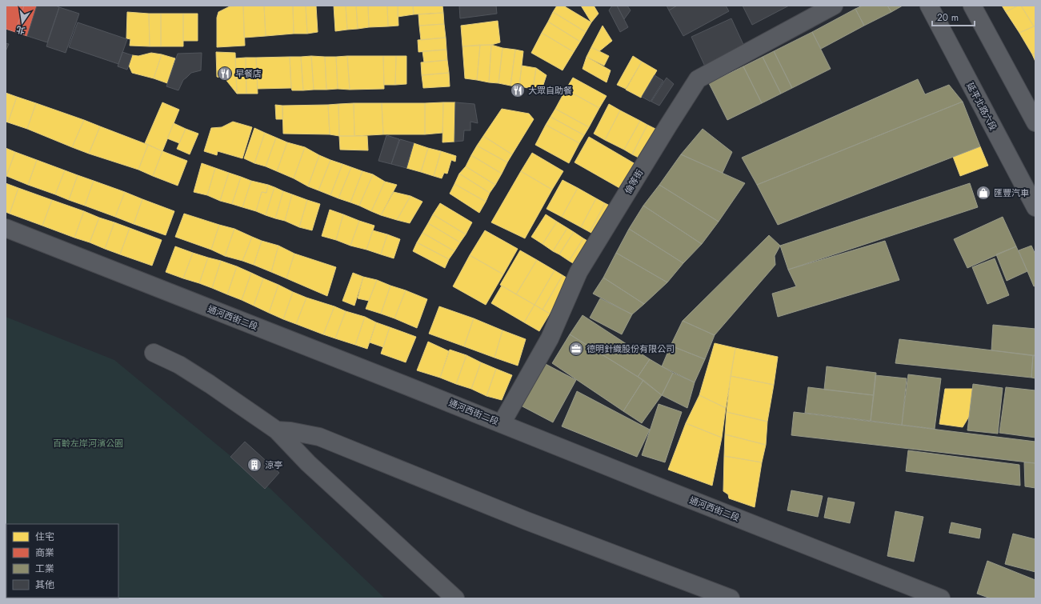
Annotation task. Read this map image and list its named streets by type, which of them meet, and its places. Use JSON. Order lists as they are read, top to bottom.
{
  "streets": {
    "main road": ["延平北路六段"],
    "street": ["倫等街", "通河西街二段"]
  },
  "crossings": [
    ["倫等街", "通河西街二段"]
  ],
  "parks": ["百齡左岸河濱公園"],
  "places": {
    "restaurant": ["早餐店", "大眾自助餐"],
    "shop": ["匯豐汽車"],
    "office": ["德明針織股份有限公司"],
    "building": ["涼亭"]
  },
  "legend": [
    "住宅",
    "商業",
    "工業",
    "其他"
  ],
  "scale_bar": "20 m",
  "north": "bottom"
}
